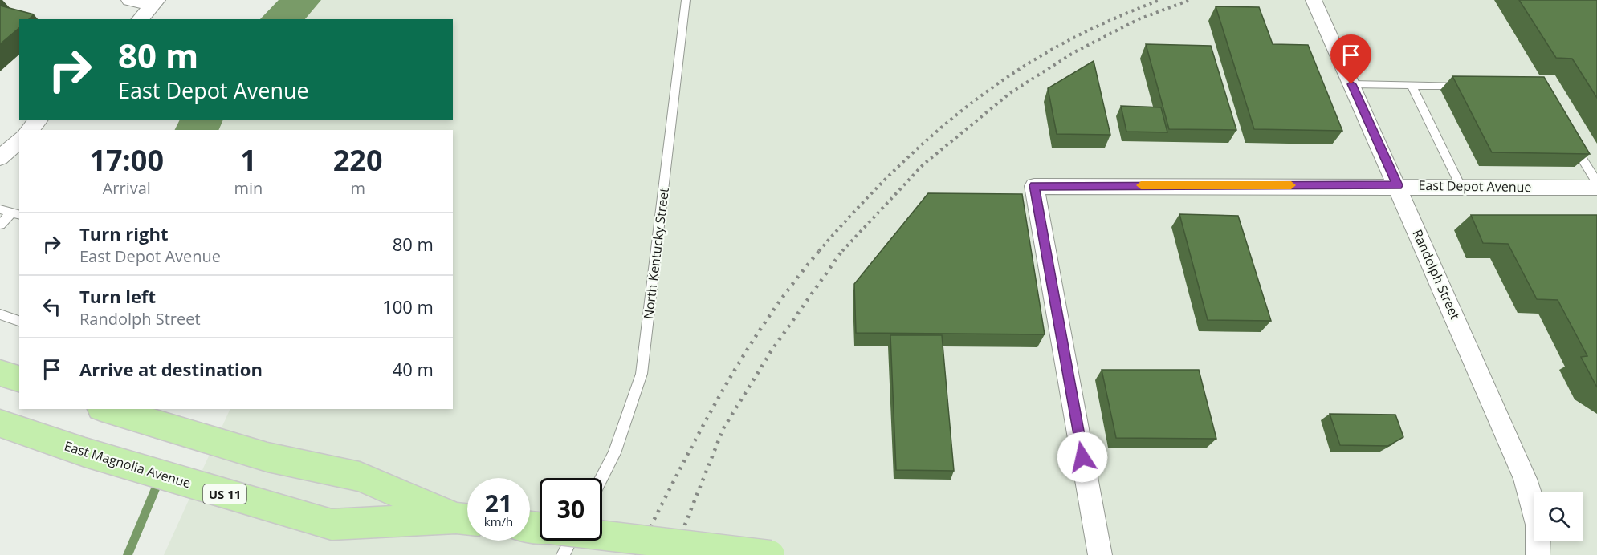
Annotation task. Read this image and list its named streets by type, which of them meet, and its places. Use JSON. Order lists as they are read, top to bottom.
{
  "streets": {
    "main road": ["East Magnolia Avenue", "US 11"],
    "street": ["East Depot Avenue", "Randolph Street"],
    "lane": ["North Kentucky Street"]
  },
  "crossings": [
    ["East Depot Avenue", "Randolph Street"]
  ],
  "page": {
    "turn": ["80 m", "East Depot Avenue"],
    "eta": [
      "17:00",
      "Arrival",
      "1",
      "min",
      "220",
      "m"
    ],
    "list": [
      {
        "name": "Turn right",
        "note": "East Depot Avenue",
        "value": "80 m"
      },
      {
        "name": "Turn left",
        "note": "Randolph Street",
        "value": "100 m"
      },
      {
        "name": "Arrive at destination",
        "value": "40 m"
      }
    ],
    "speed": "21 km/h",
    "limit": "30"
  }
}
